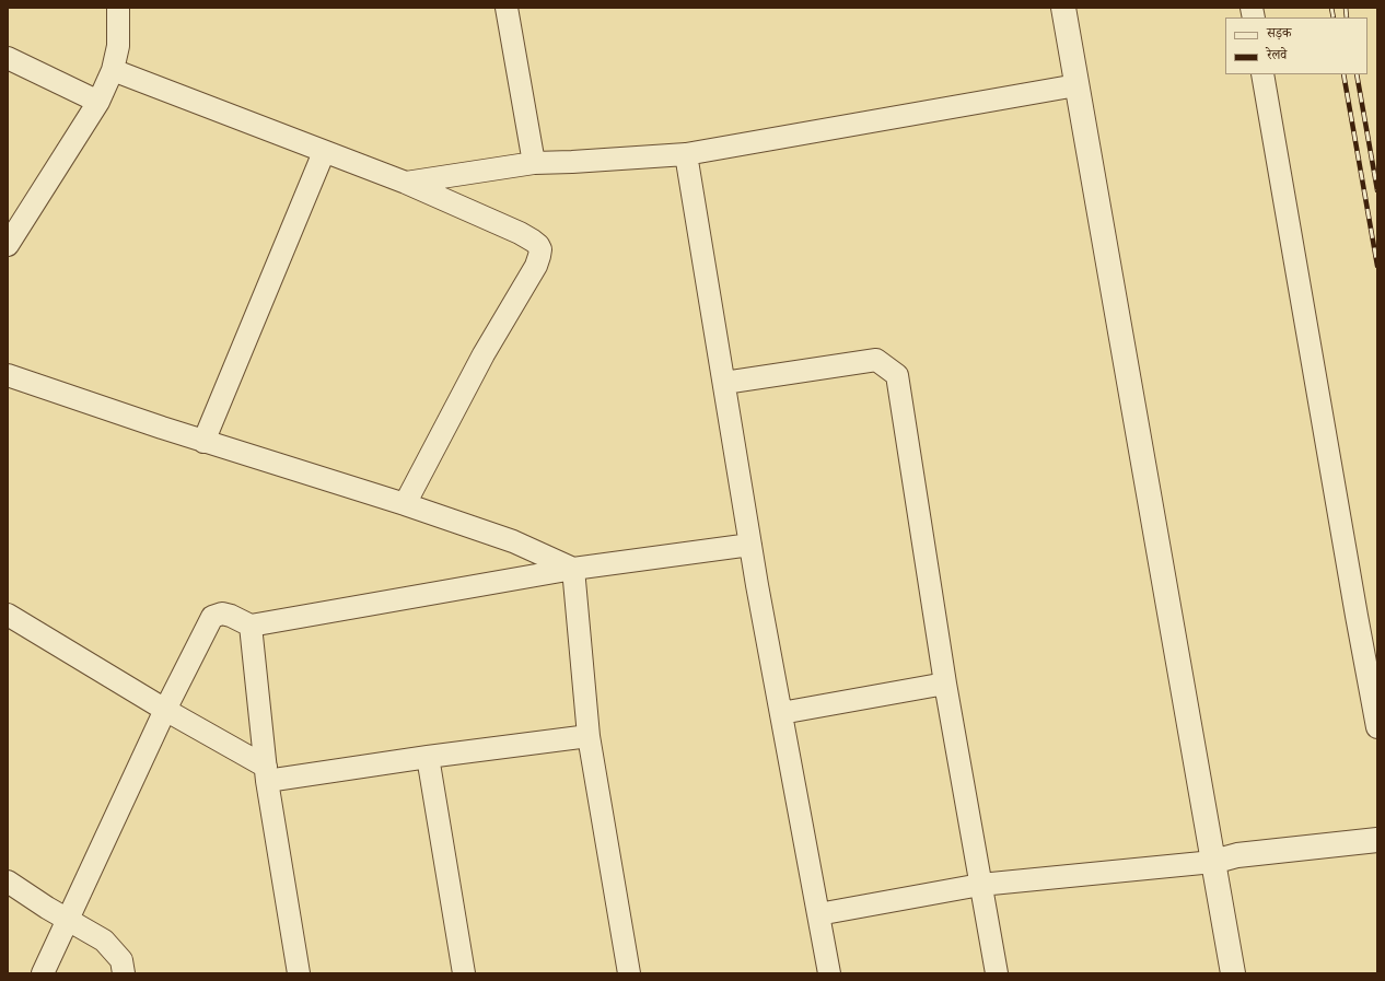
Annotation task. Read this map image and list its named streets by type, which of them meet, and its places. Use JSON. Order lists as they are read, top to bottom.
{
  "legend": ["सड़क", "रेलवे"]
}
